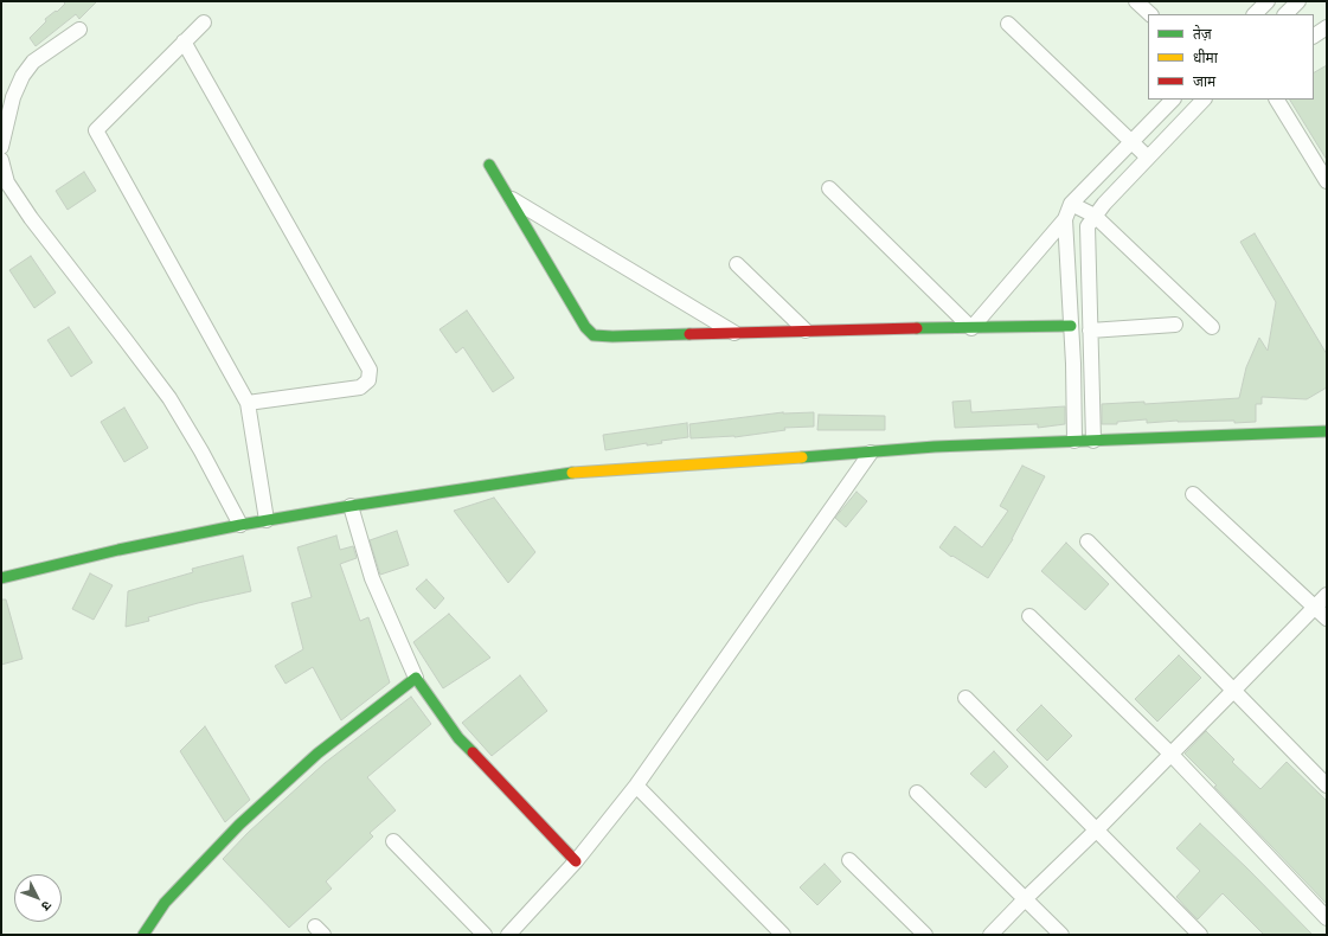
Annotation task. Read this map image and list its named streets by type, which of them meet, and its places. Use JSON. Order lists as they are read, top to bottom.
{
  "legend": ["तेज़", "धीमा", "जाम"],
  "north": "bottom right"
}
